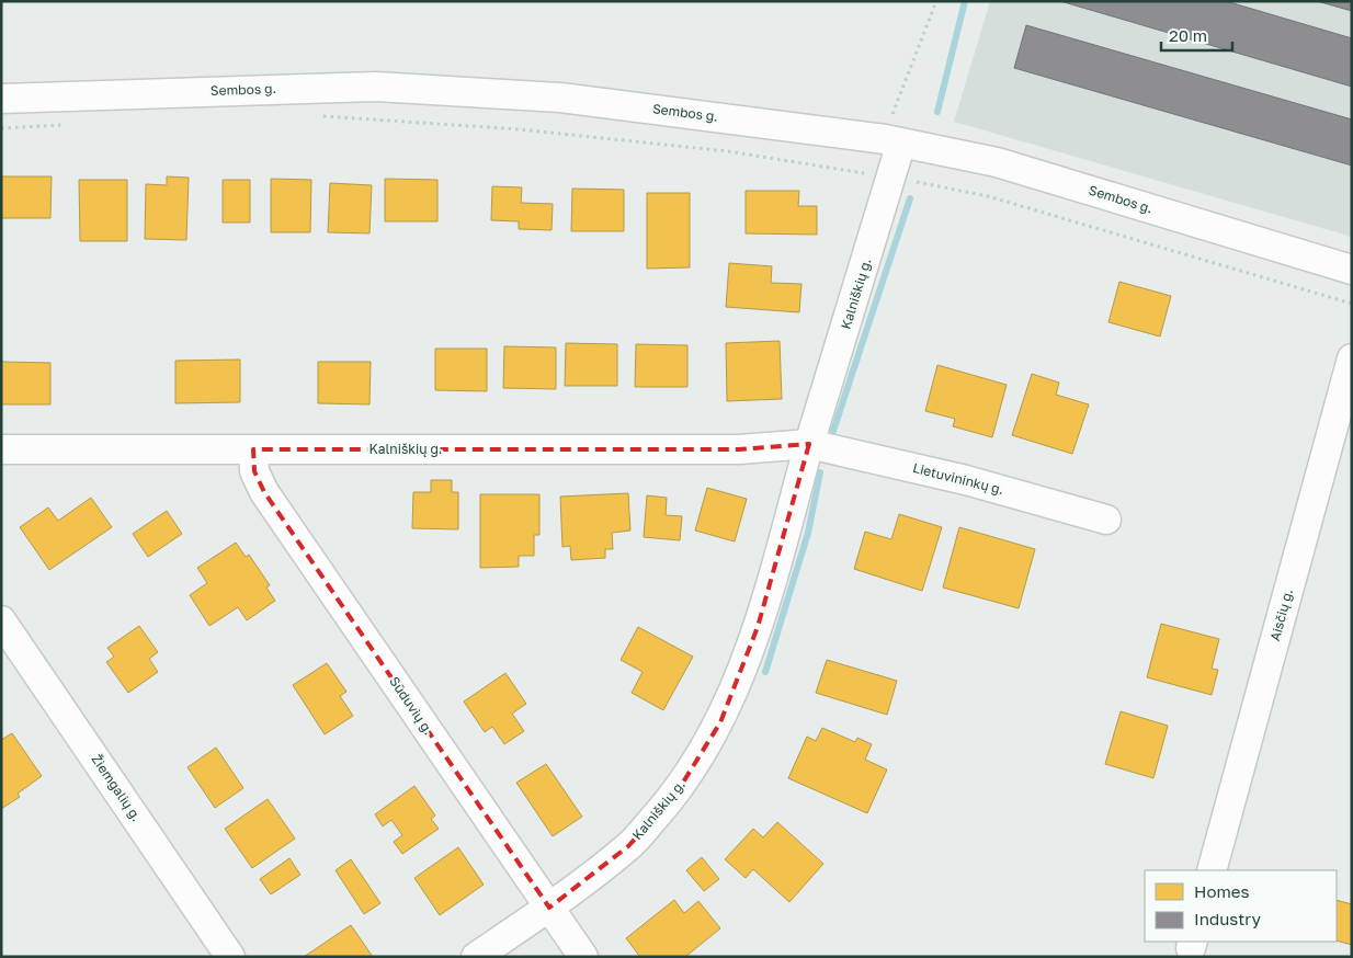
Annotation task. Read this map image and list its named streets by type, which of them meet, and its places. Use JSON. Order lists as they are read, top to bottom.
{
  "streets": {
    "street": [
      "Sembos g.",
      "Kalniškių g.",
      "Lietuvininkų g.",
      "Aisčių g.",
      "Sūduvių g.",
      "Žiemgalių g."
    ]
  },
  "crossings": [
    ["Sembos g.", "Kalniškių g."],
    ["Kalniškių g.", "Lietuvininkų g."],
    ["Kalniškių g.", "Sūduvių g."]
  ],
  "legend": ["Homes", "Industry"],
  "scale_bar": "20 m"
}
